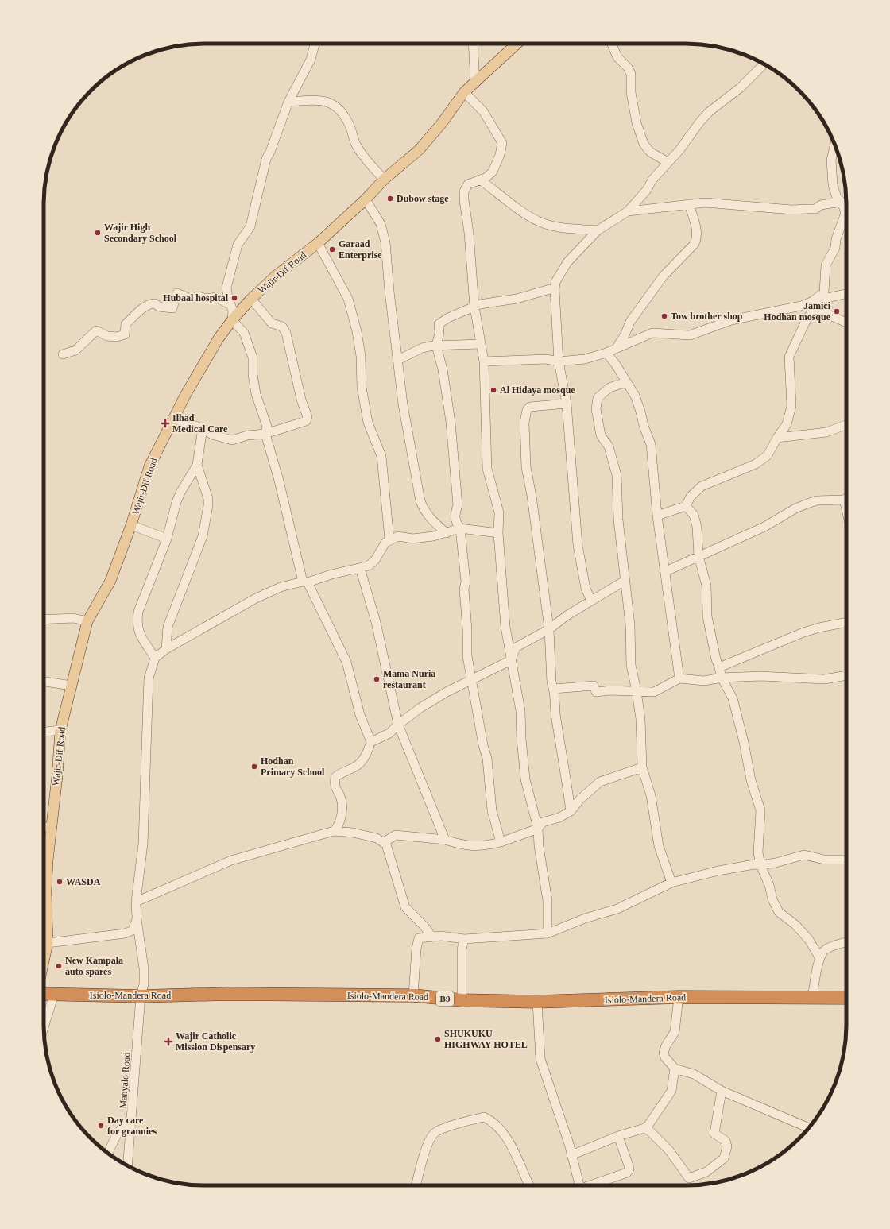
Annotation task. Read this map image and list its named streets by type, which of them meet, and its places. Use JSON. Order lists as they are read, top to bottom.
{
  "streets": {
    "highway": ["Isiolo-Mandera Road", "B9"],
    "main road": ["Wajir-Dif Road"],
    "street": ["Manyalo Road"]
  },
  "crossings": [
    ["Isiolo-Mandera Road", "Manyalo Road"]
  ],
  "places": {
    "other": [
      "Dubow stage",
      "Wajir High Secondary School",
      "Garaad Enterprise",
      "Hubaal hospital",
      "Jamici Hodhan mosque",
      "Tow brother shop",
      "Al Hidaya mosque",
      "Mama Nuria restaurant",
      "Hodhan Primary School",
      "WASDA",
      "New Kampala auto spares",
      "SHUKUKU HIGHWAY HOTEL",
      "Day care for grannies"
    ],
    "health": ["Ilhad Medical Care", "Wajir Catholic Mission Dispensary"]
  }
}
